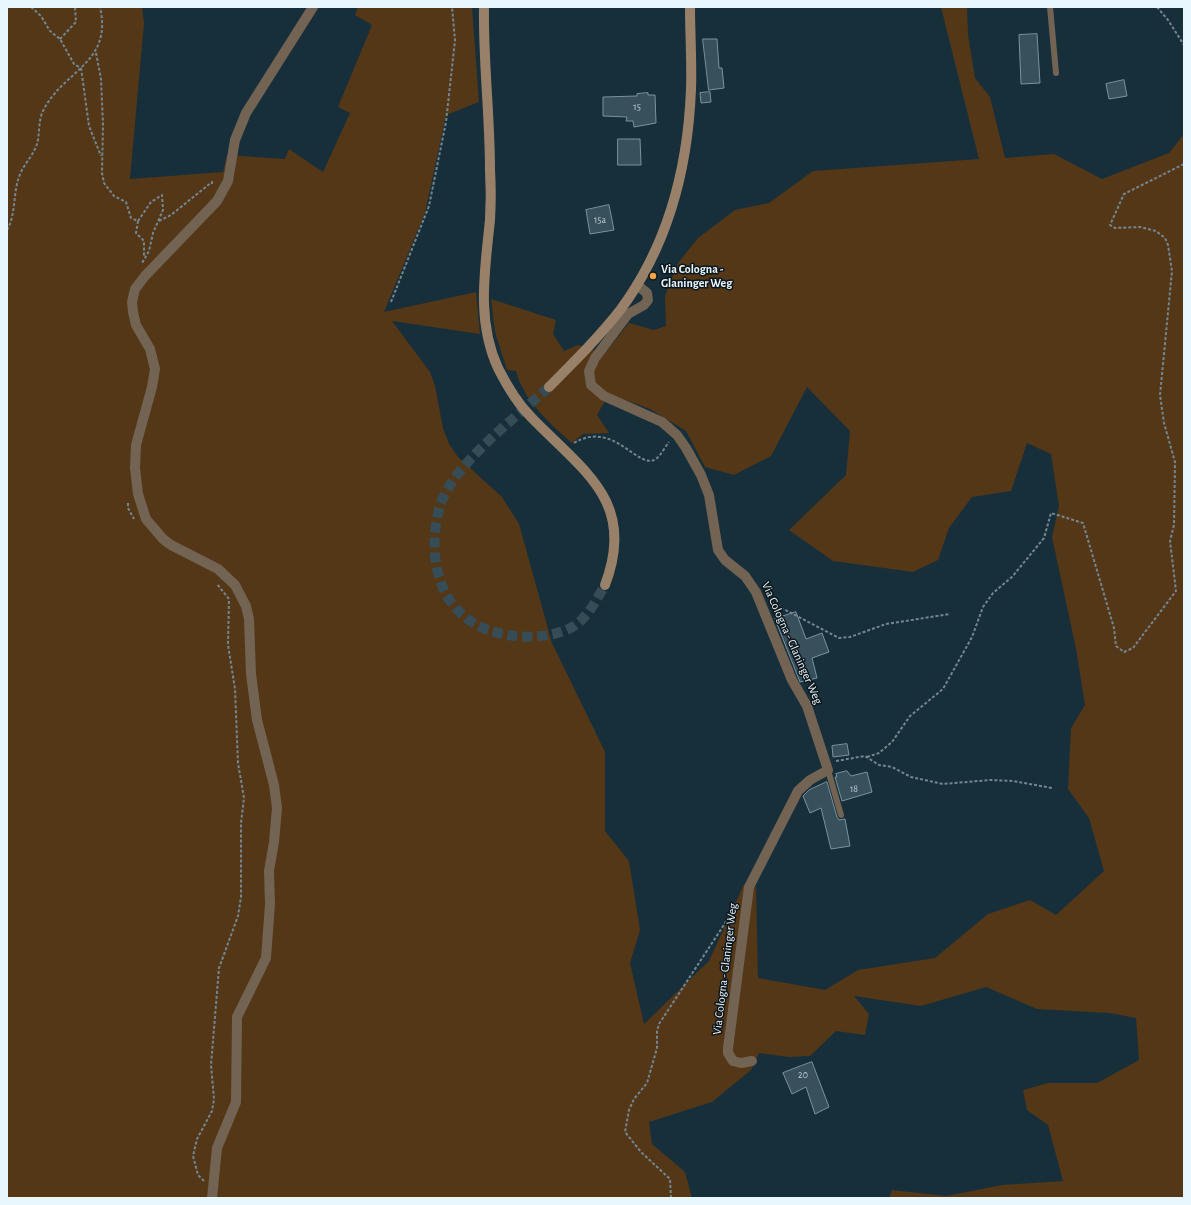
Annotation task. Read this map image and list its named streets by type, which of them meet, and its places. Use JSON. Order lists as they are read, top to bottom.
{
  "streets": {
    "street": ["Via Cologna - Glaninger Weg"]
  },
  "places": ["Via Cologna - Glaninger Weg"],
  "house_numbers": [
    "15",
    "15a",
    "18",
    "20"
  ]
}
